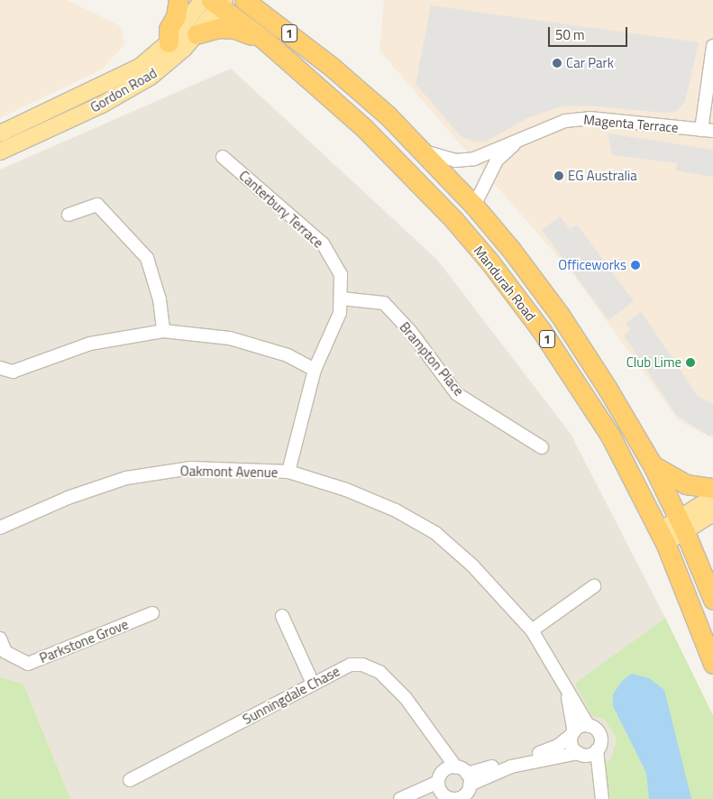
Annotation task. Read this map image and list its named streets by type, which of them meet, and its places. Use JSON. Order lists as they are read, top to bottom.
{
  "streets": {
    "highway": ["1", "Mandurah Road"],
    "main road": ["Gordon Road"],
    "street": [
      "Magenta Terrace",
      "Canterbury Terrace",
      "Brampton Place",
      "Oakmont Avenue",
      "Parkstone Grove",
      "Sunningdale Chase"
    ]
  },
  "crossings": [
    ["Gordon Road", "Mandurah Road"],
    ["Magenta Terrace", "Mandurah Road"],
    ["Canterbury Terrace", "Brampton Place"],
    ["Canterbury Terrace", "Oakmont Avenue"]
  ],
  "places": [
    "Car Park",
    "EG Australia",
    "Officeworks",
    "Club Lime"
  ],
  "scale_bar": "50 m"
}
